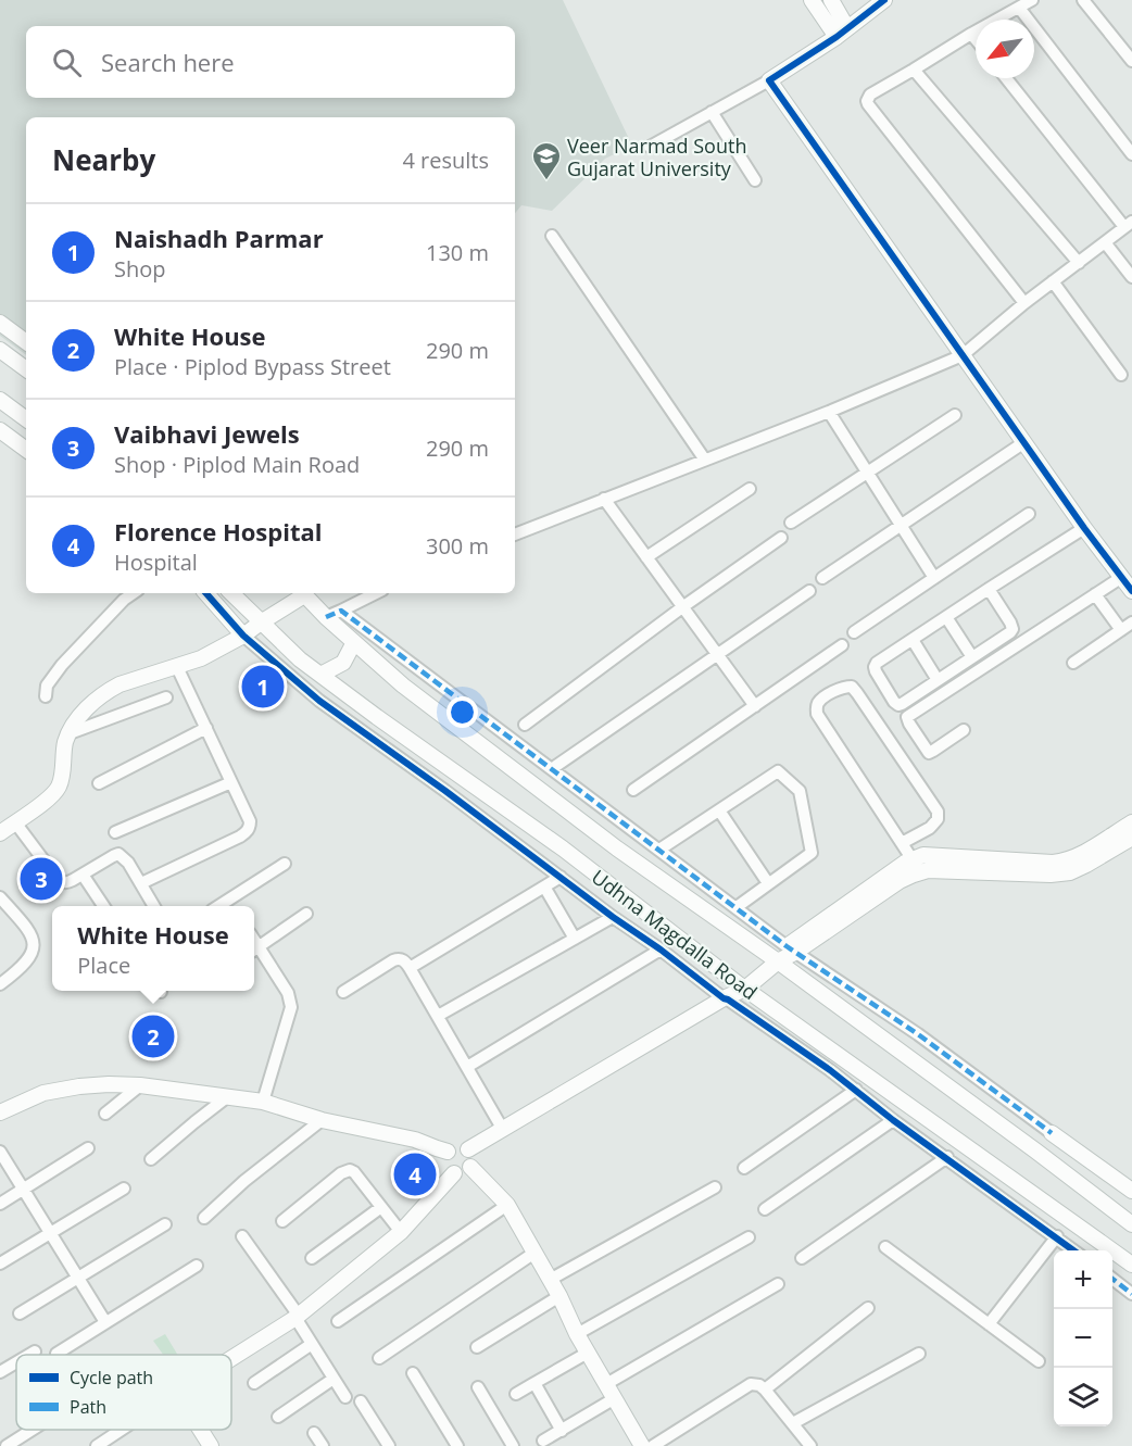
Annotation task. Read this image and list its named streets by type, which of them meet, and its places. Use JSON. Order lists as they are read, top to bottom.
{
  "streets": {
    "street": ["Udhna Magdalla Road"]
  },
  "places": {
    "school or university": ["Veer Narmad South Gujarat University"]
  },
  "legend": ["Cycle path", "Path"],
  "north": "bottom left",
  "page": {
    "search": "Search here",
    "heading": ["Nearby", "4 results"],
    "list": [
      {
        "mark": "1",
        "name": "Naishadh Parmar",
        "note": "Shop",
        "value": "130 m"
      },
      {
        "mark": "2",
        "name": "White House",
        "note": "Place · Piplod Bypass Street",
        "value": "290 m"
      },
      {
        "mark": "3",
        "name": "Vaibhavi Jewels",
        "note": "Shop · Piplod Main Road",
        "value": "290 m"
      },
      {
        "mark": "4",
        "name": "Florence Hospital",
        "note": "Hospital",
        "value": "300 m"
      }
    ],
    "pins": [
      "1",
      "3",
      "2",
      "4"
    ],
    "popup": ["White House", "Place"],
    "map_buttons": ["+", "−"]
  }
}
